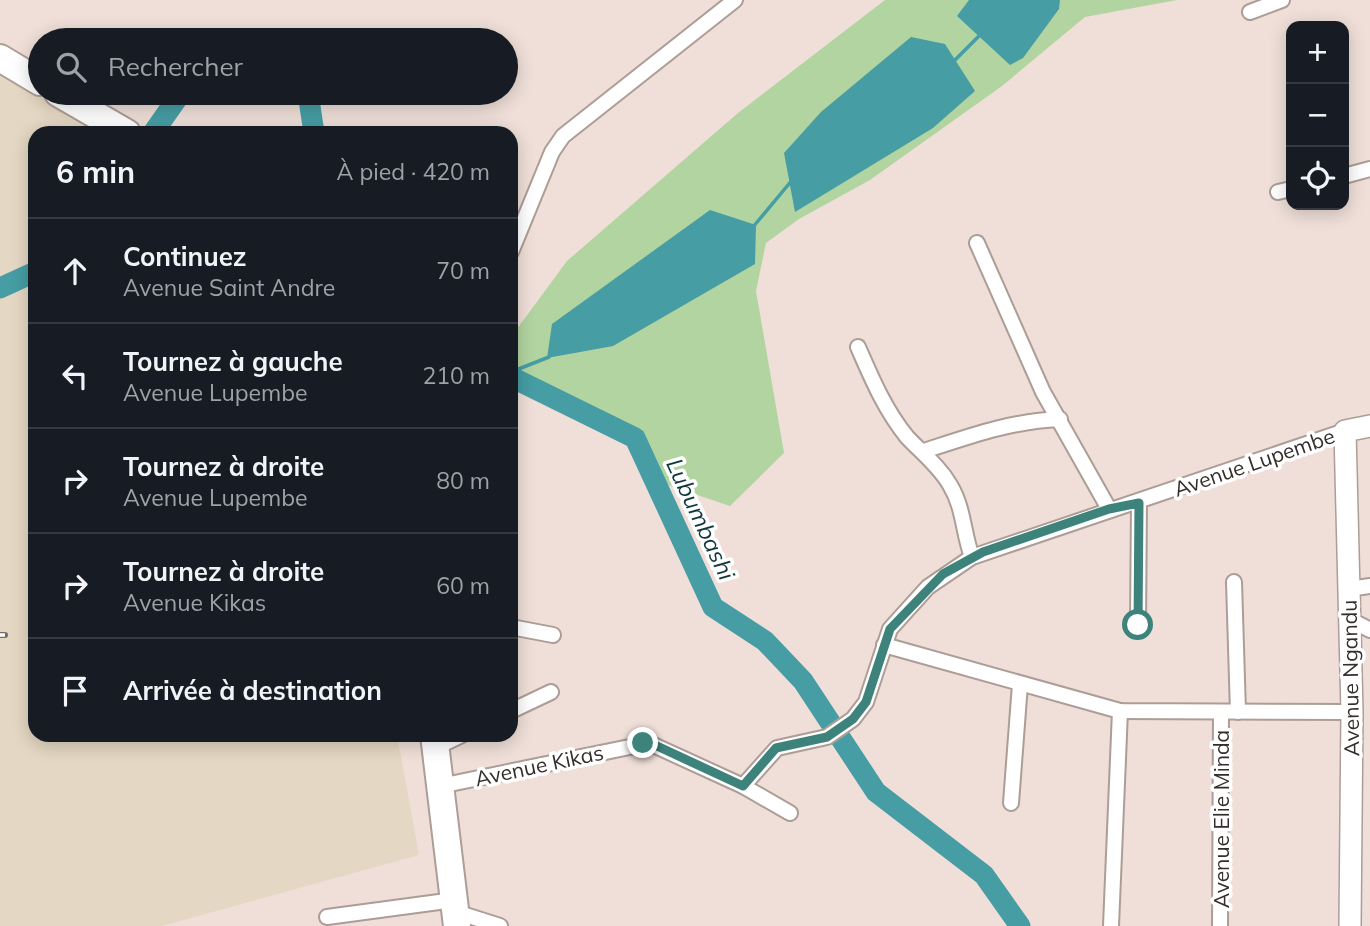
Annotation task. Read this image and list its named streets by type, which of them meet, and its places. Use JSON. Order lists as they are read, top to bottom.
{
  "streets": {
    "street": [
      "Avenue Lupembe",
      "Avenue Ngandu",
      "Avenue Kikas",
      "Avenue Elie Minda"
    ]
  },
  "crossings": [
    ["Avenue Lupembe", "Avenue Ngandu"],
    ["Avenue Lupembe", "Avenue Kikas"]
  ],
  "water": ["Lubumbashi"],
  "page": {
    "map_buttons": ["+", "−"],
    "search": "Rechercher",
    "heading": ["6 min", "À pied · 420 m"],
    "list": [
      ["Continuez", "Avenue Saint Andre", "70 m"],
      ["Tournez à gauche", "Avenue Lupembe", "210 m"],
      ["Tournez à droite", "Avenue Lupembe", "80 m"],
      ["Tournez à droite", "Avenue Kikas", "60 m"],
      "Arrivée à destination"
    ]
  }
}
